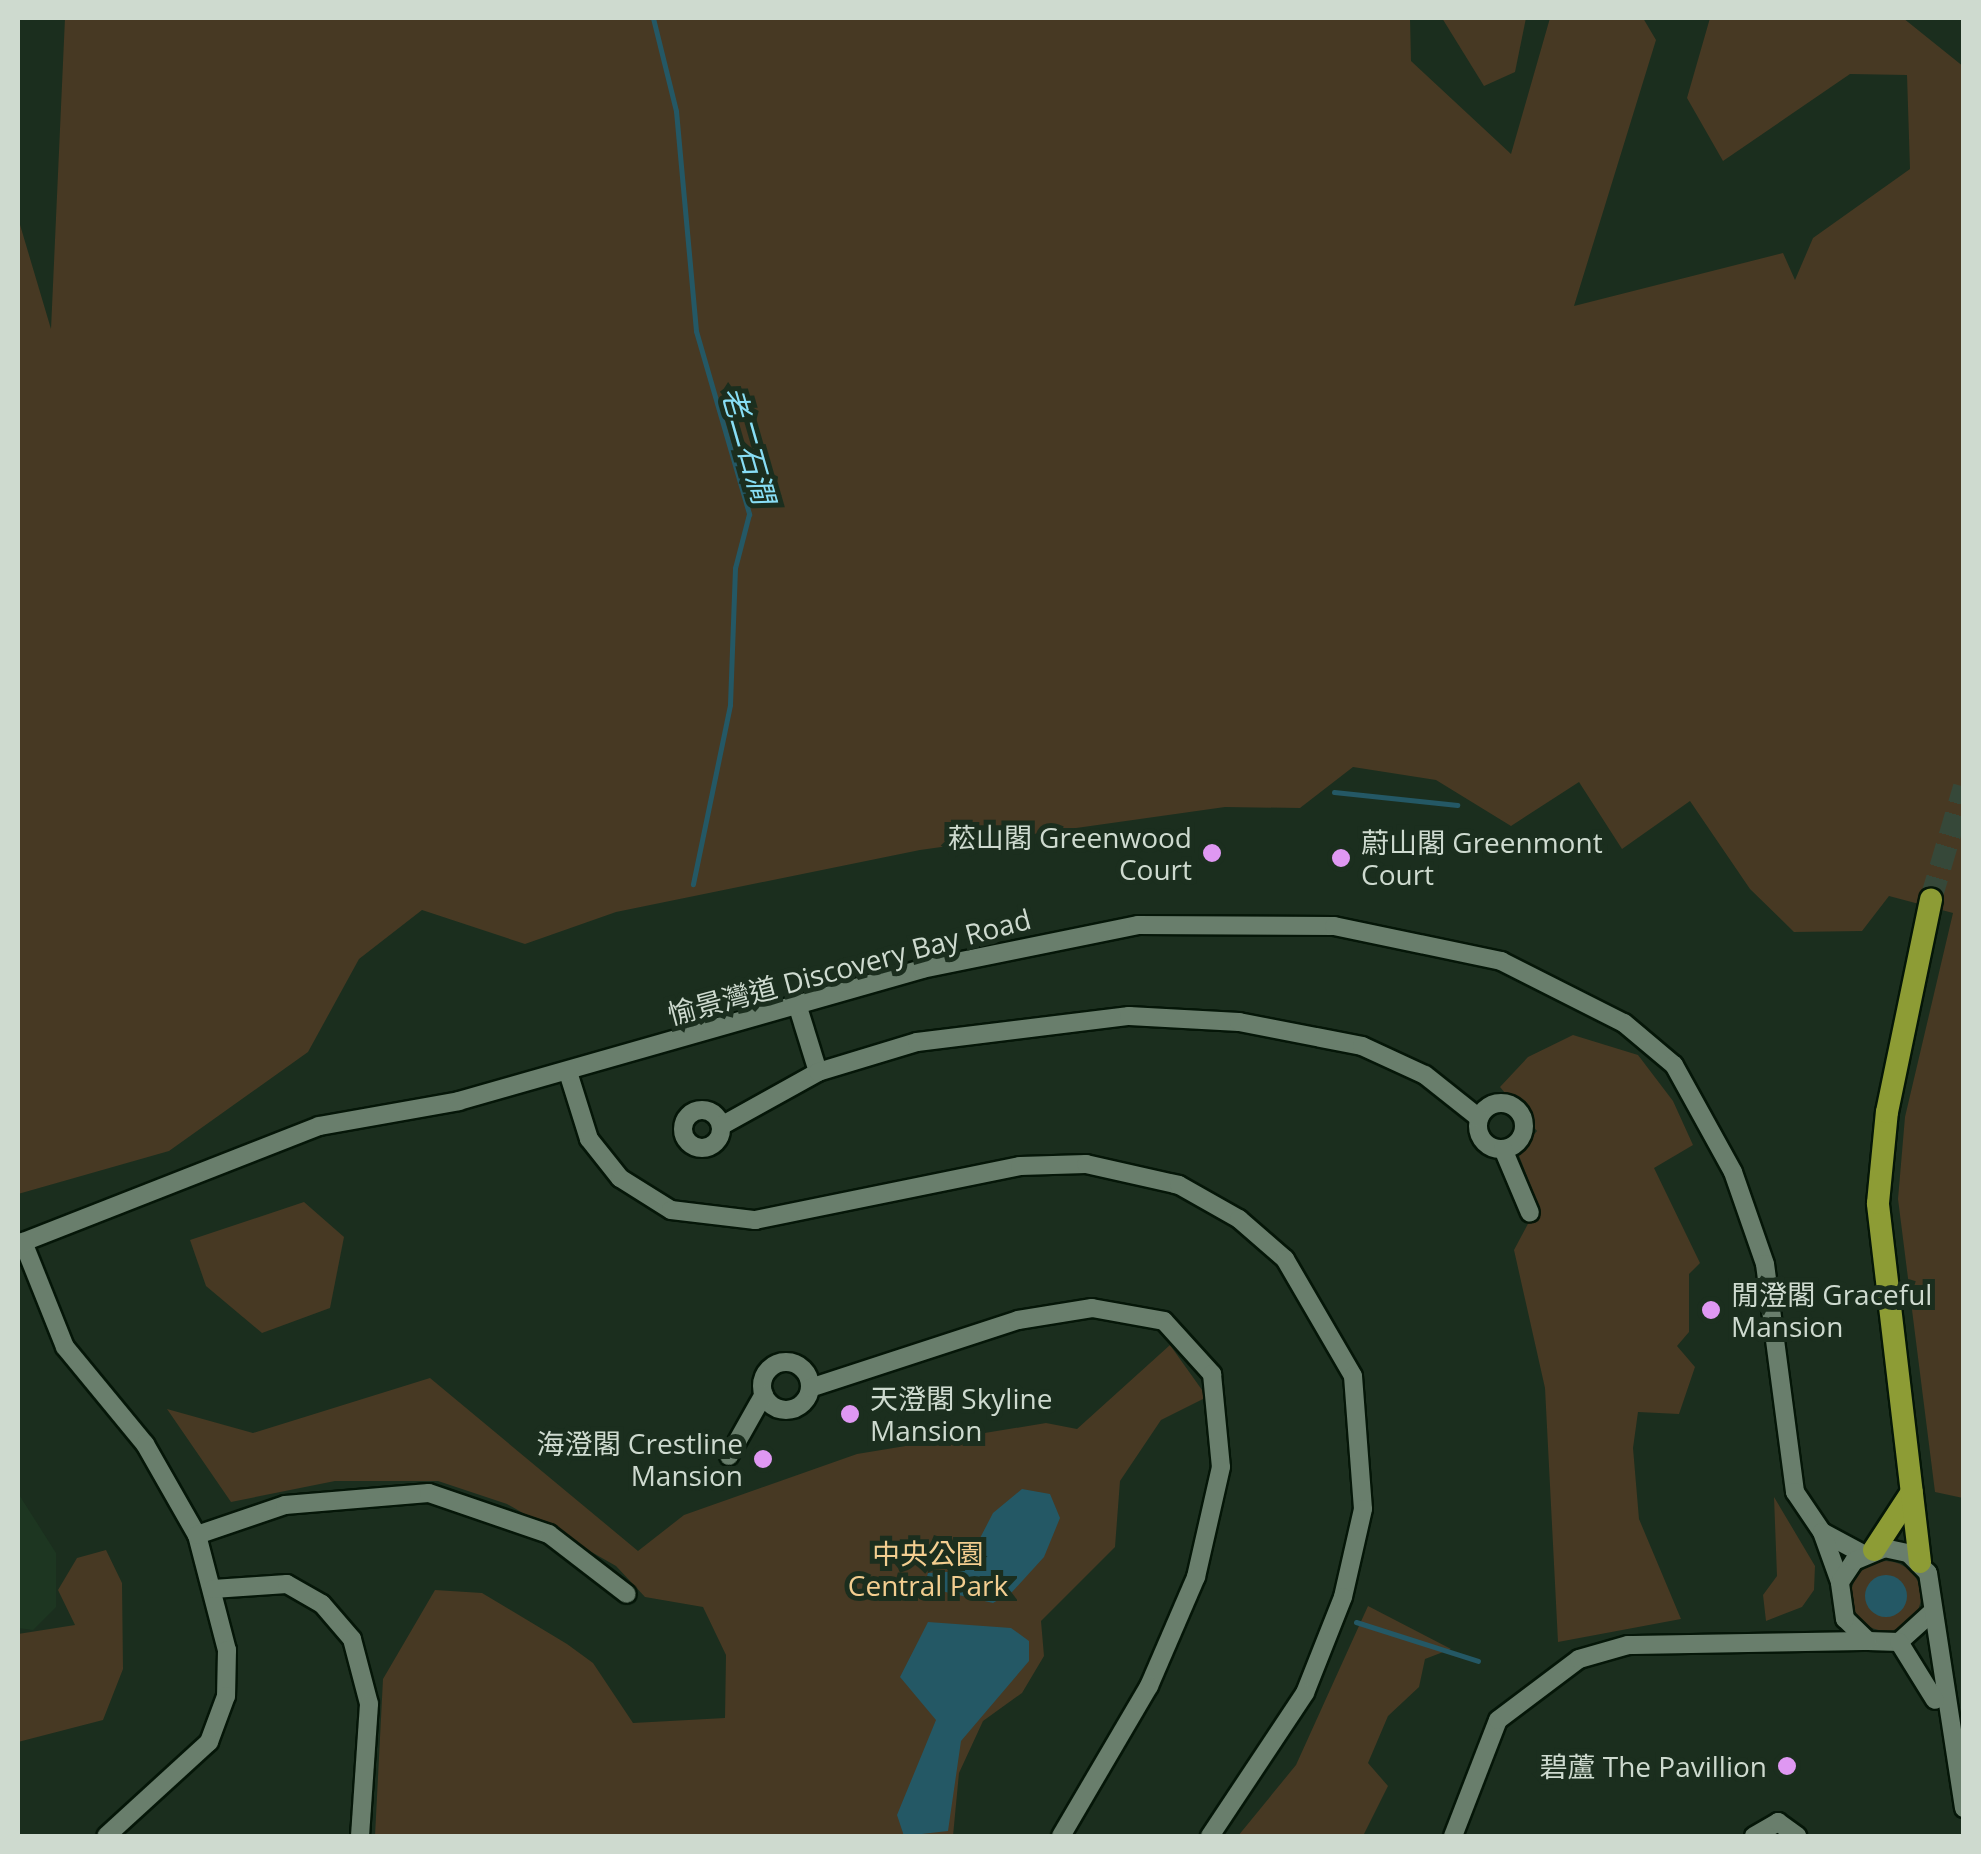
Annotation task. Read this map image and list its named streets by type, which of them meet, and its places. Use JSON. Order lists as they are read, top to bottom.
{
  "streets": {
    "street": ["愉景灣道 Discovery Bay Road"]
  },
  "water": ["老二石澗"],
  "parks": ["中央公園 Central Park"],
  "places": [
    "菘山閣 Greenwood Court",
    "蔚山閣 Greenmont Court",
    "閒澄閣 Graceful Mansion",
    "天澄閣 Skyline Mansion",
    "海澄閣 Crestline Mansion",
    "碧蘆 The Pavillion"
  ]
}
